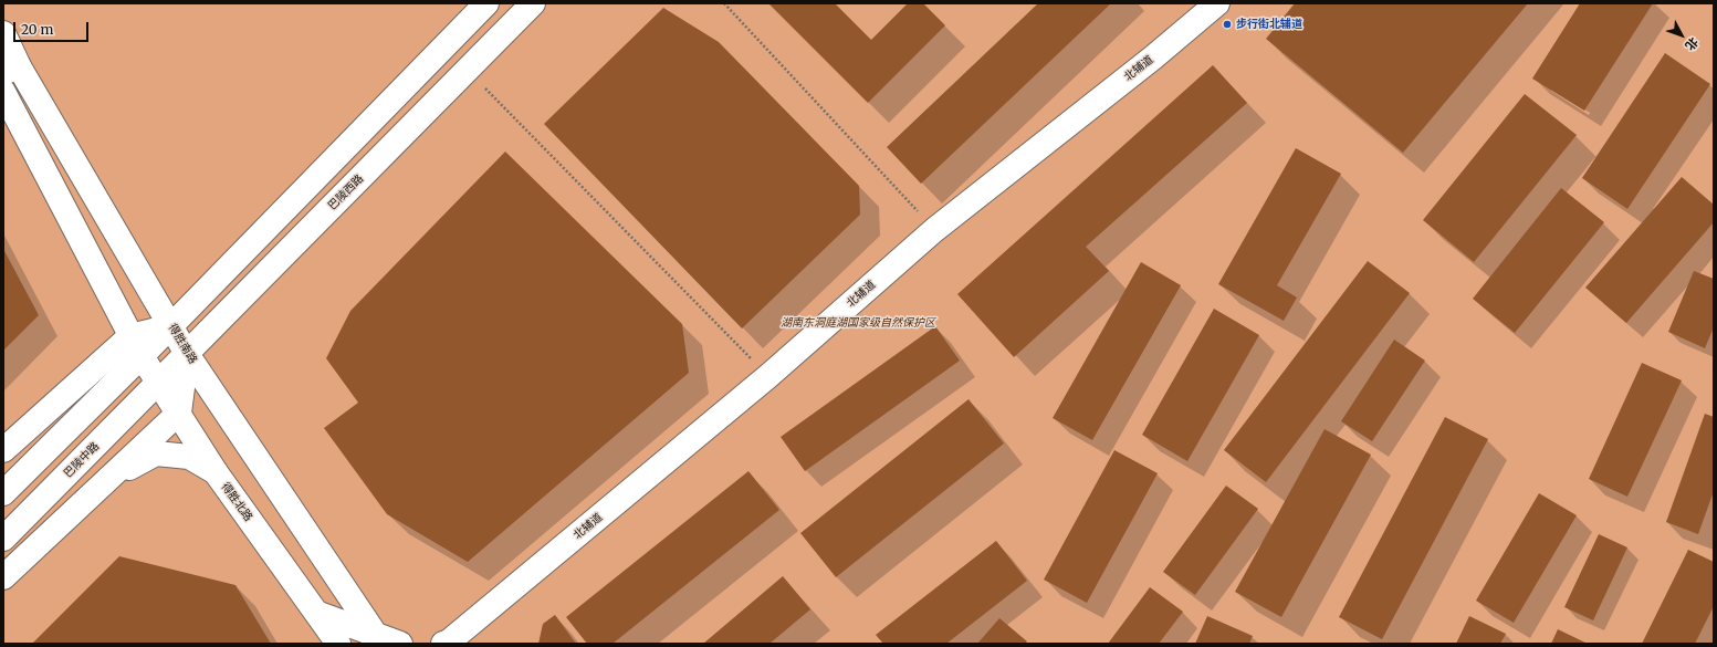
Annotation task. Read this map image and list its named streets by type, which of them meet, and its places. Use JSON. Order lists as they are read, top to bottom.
{
  "streets": {
    "main road": [
      "北辅道",
      "巴陵西路",
      "得胜南路",
      "巴陵中路",
      "得胜北路"
    ]
  },
  "crossings": [
    ["巴陵西路", "得胜南路"],
    ["巴陵西路", "巴陵中路"],
    ["巴陵西路", "得胜北路"],
    ["巴陵中路", "得胜北路"]
  ],
  "parks": ["湖南东洞庭湖国家级自然保护区"],
  "places": ["步行街北辅道"],
  "scale_bar": "20 m",
  "north": "bottom right"
}
